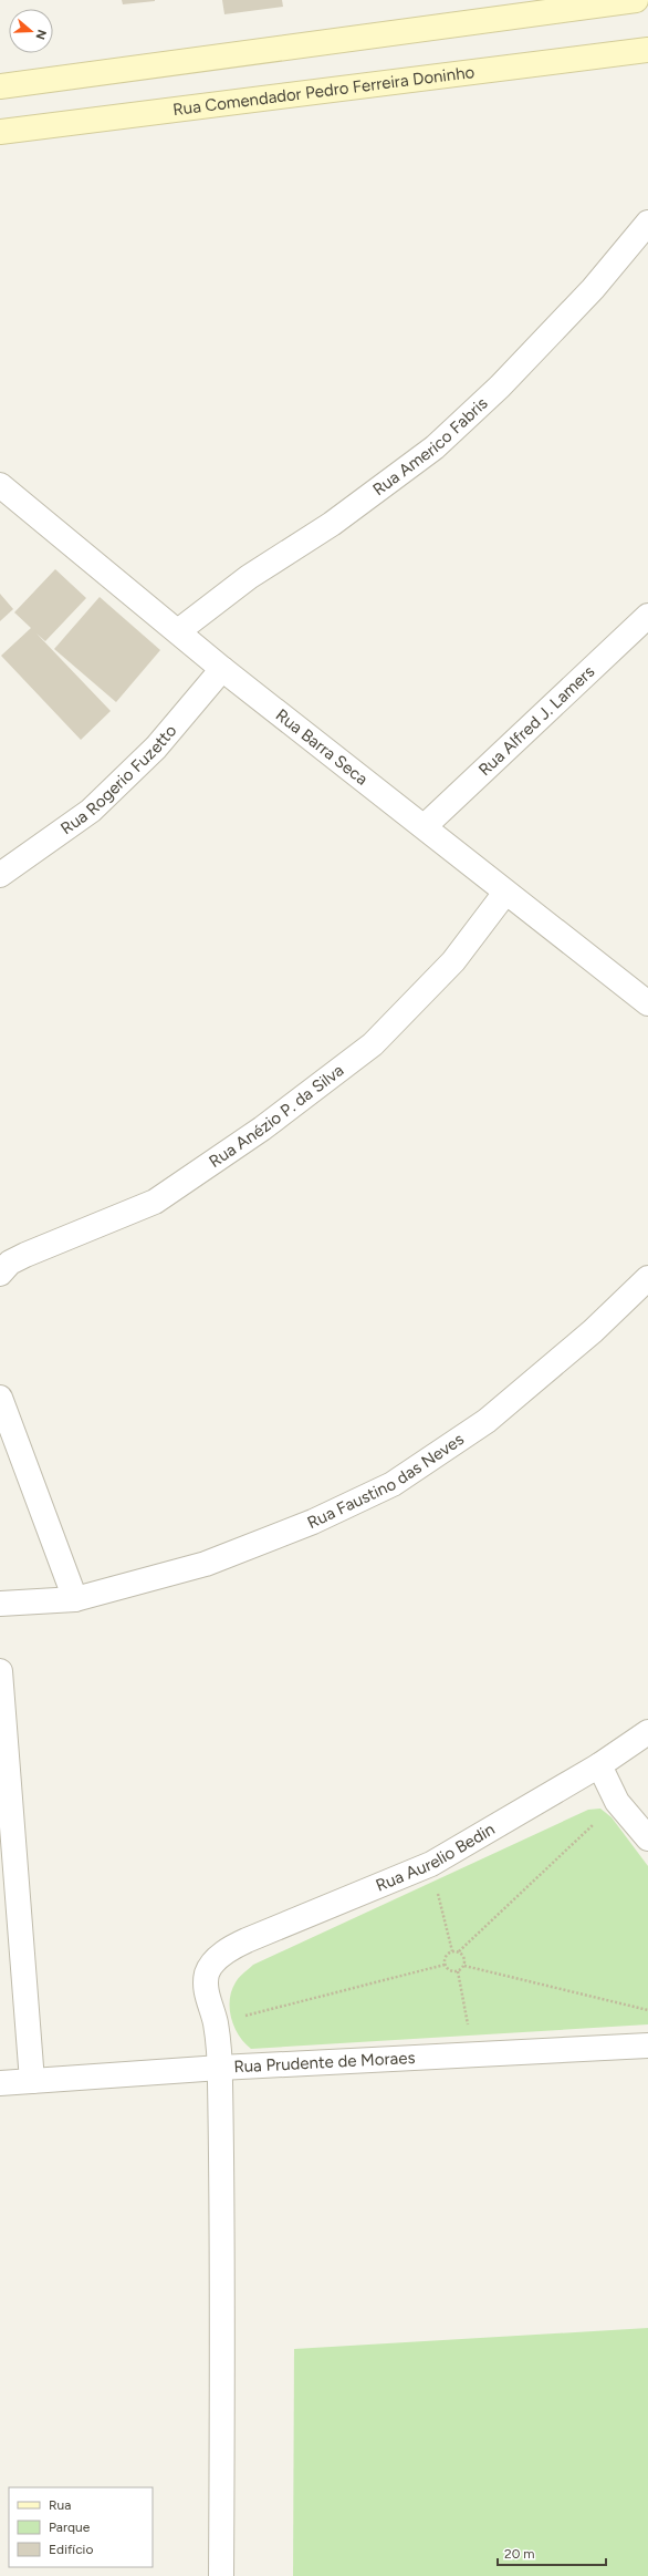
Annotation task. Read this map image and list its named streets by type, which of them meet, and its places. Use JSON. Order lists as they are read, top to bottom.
{
  "streets": {
    "main road": ["Rua Comendador Pedro Ferreira Doninho"],
    "street": [
      "Rua Americo Fabris",
      "Rua Alfred J. Lamers",
      "Rua Barra Seca",
      "Rua Rogerio Fuzetto",
      "Rua Anézio P. da Silva",
      "Rua Faustino das Neves",
      "Rua Aurelio Bedin",
      "Rua Prudente de Moraes"
    ]
  },
  "crossings": [
    ["Rua Americo Fabris", "Rua Barra Seca"],
    ["Rua Alfred J. Lamers", "Rua Barra Seca"],
    ["Rua Barra Seca", "Rua Rogerio Fuzetto"],
    ["Rua Barra Seca", "Rua Anézio P. da Silva"]
  ],
  "legend": ["Rua", "Parque", "Edifício"],
  "scale_bar": "20 m",
  "north": "right"
}
